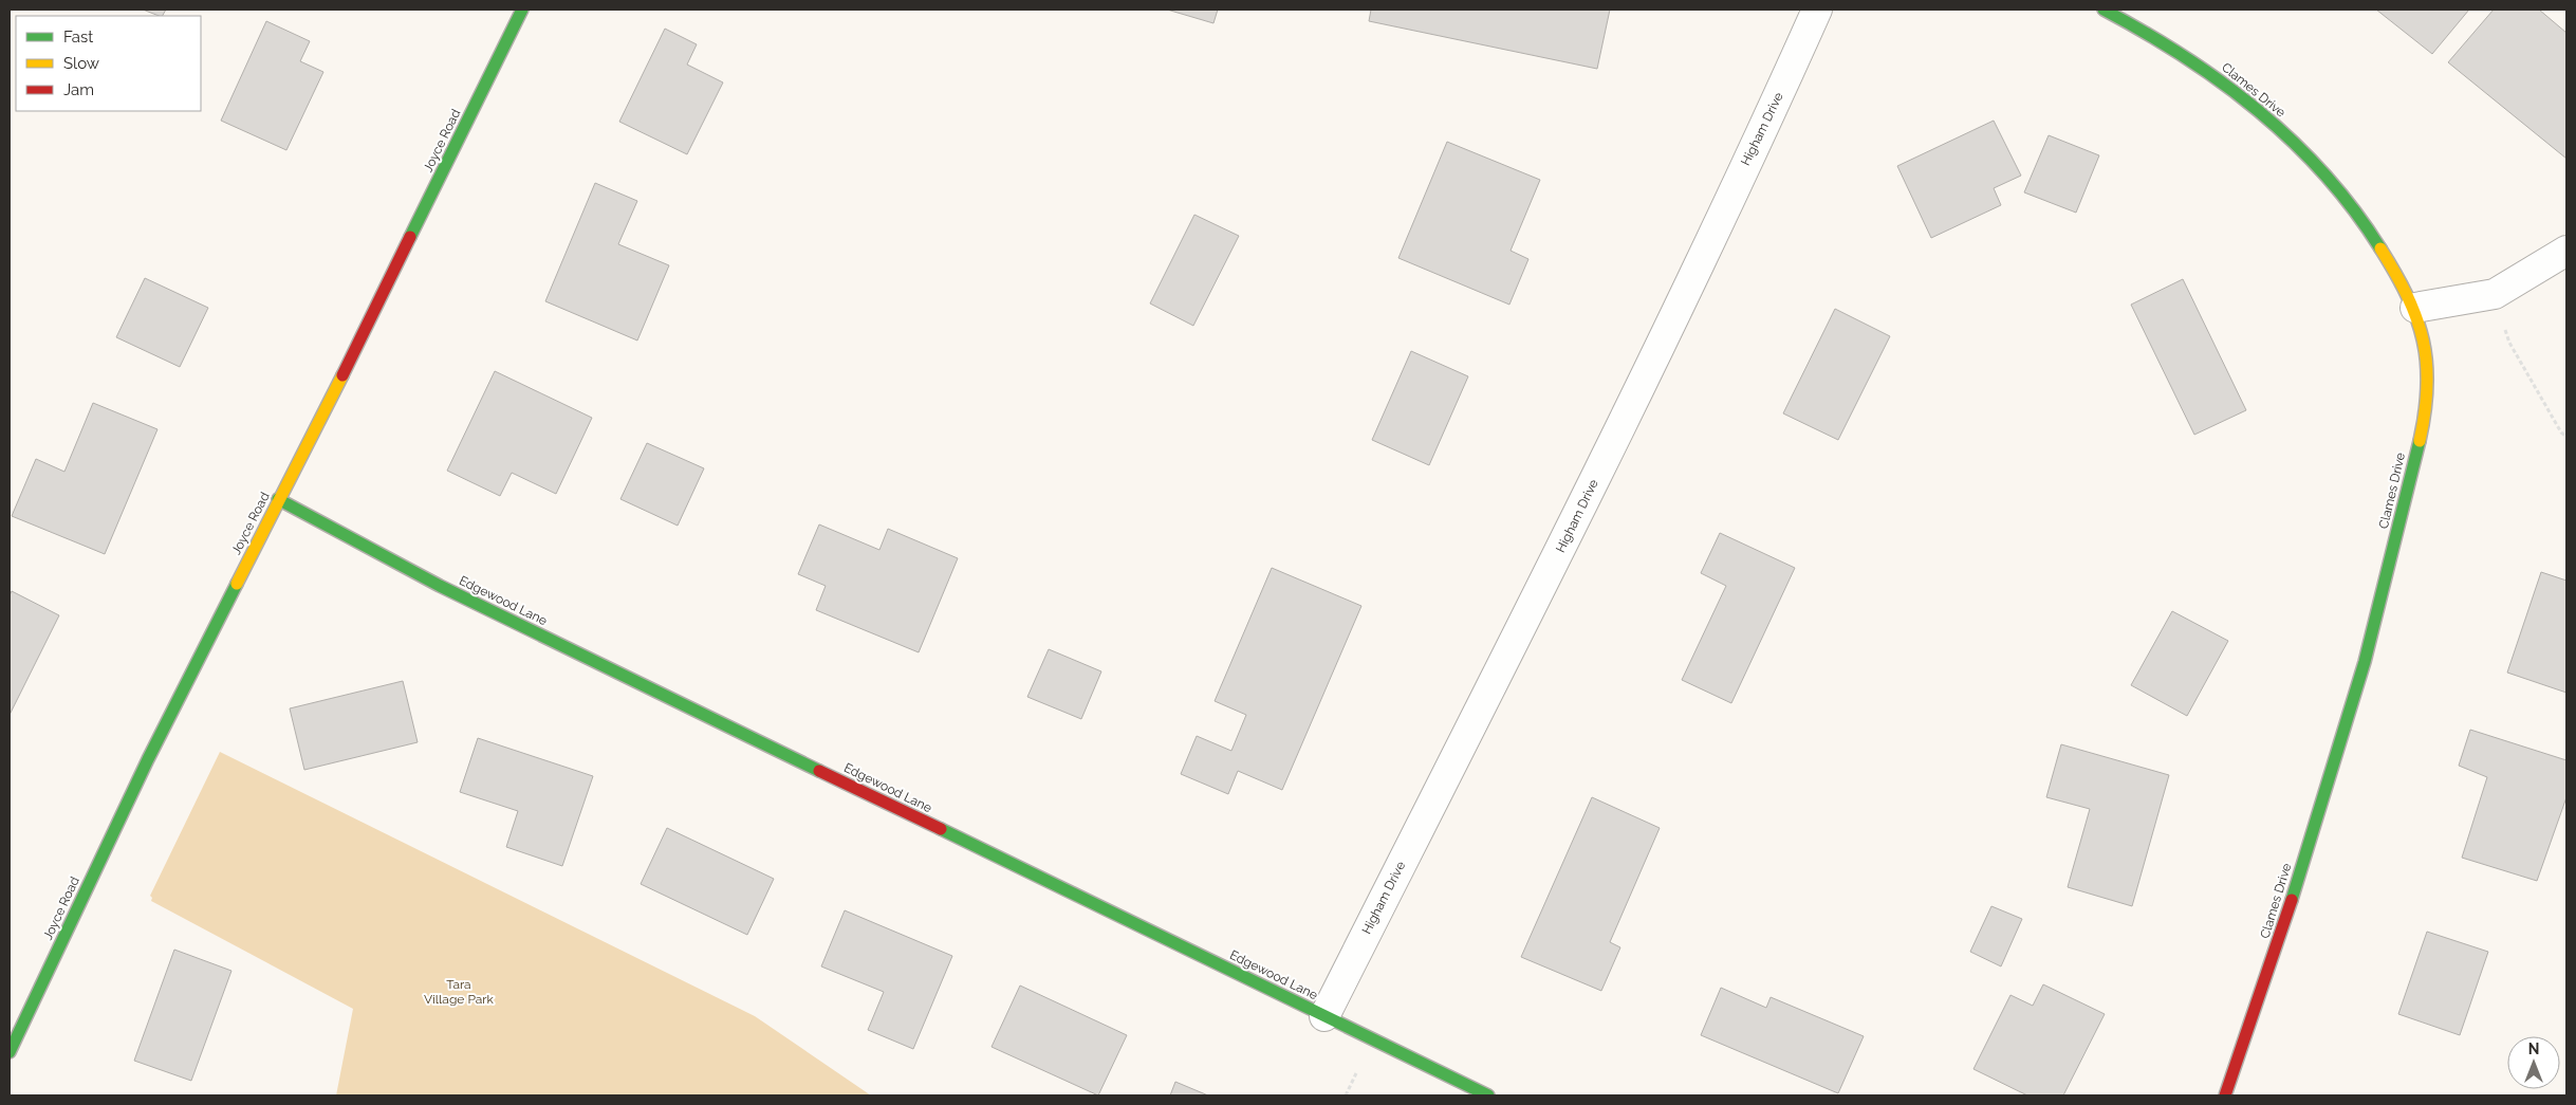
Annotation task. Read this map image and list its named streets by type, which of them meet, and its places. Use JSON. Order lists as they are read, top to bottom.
{
  "streets": {
    "street": [
      "Clames Drive",
      "Higham Drive",
      "Joyce Road",
      "Edgewood Lane"
    ]
  },
  "crossings": [
    ["Higham Drive", "Edgewood Lane"],
    ["Joyce Road", "Edgewood Lane"]
  ],
  "parks": ["Tara Village Park"],
  "legend": ["Fast", "Slow", "Jam"],
  "north": "top"
}
